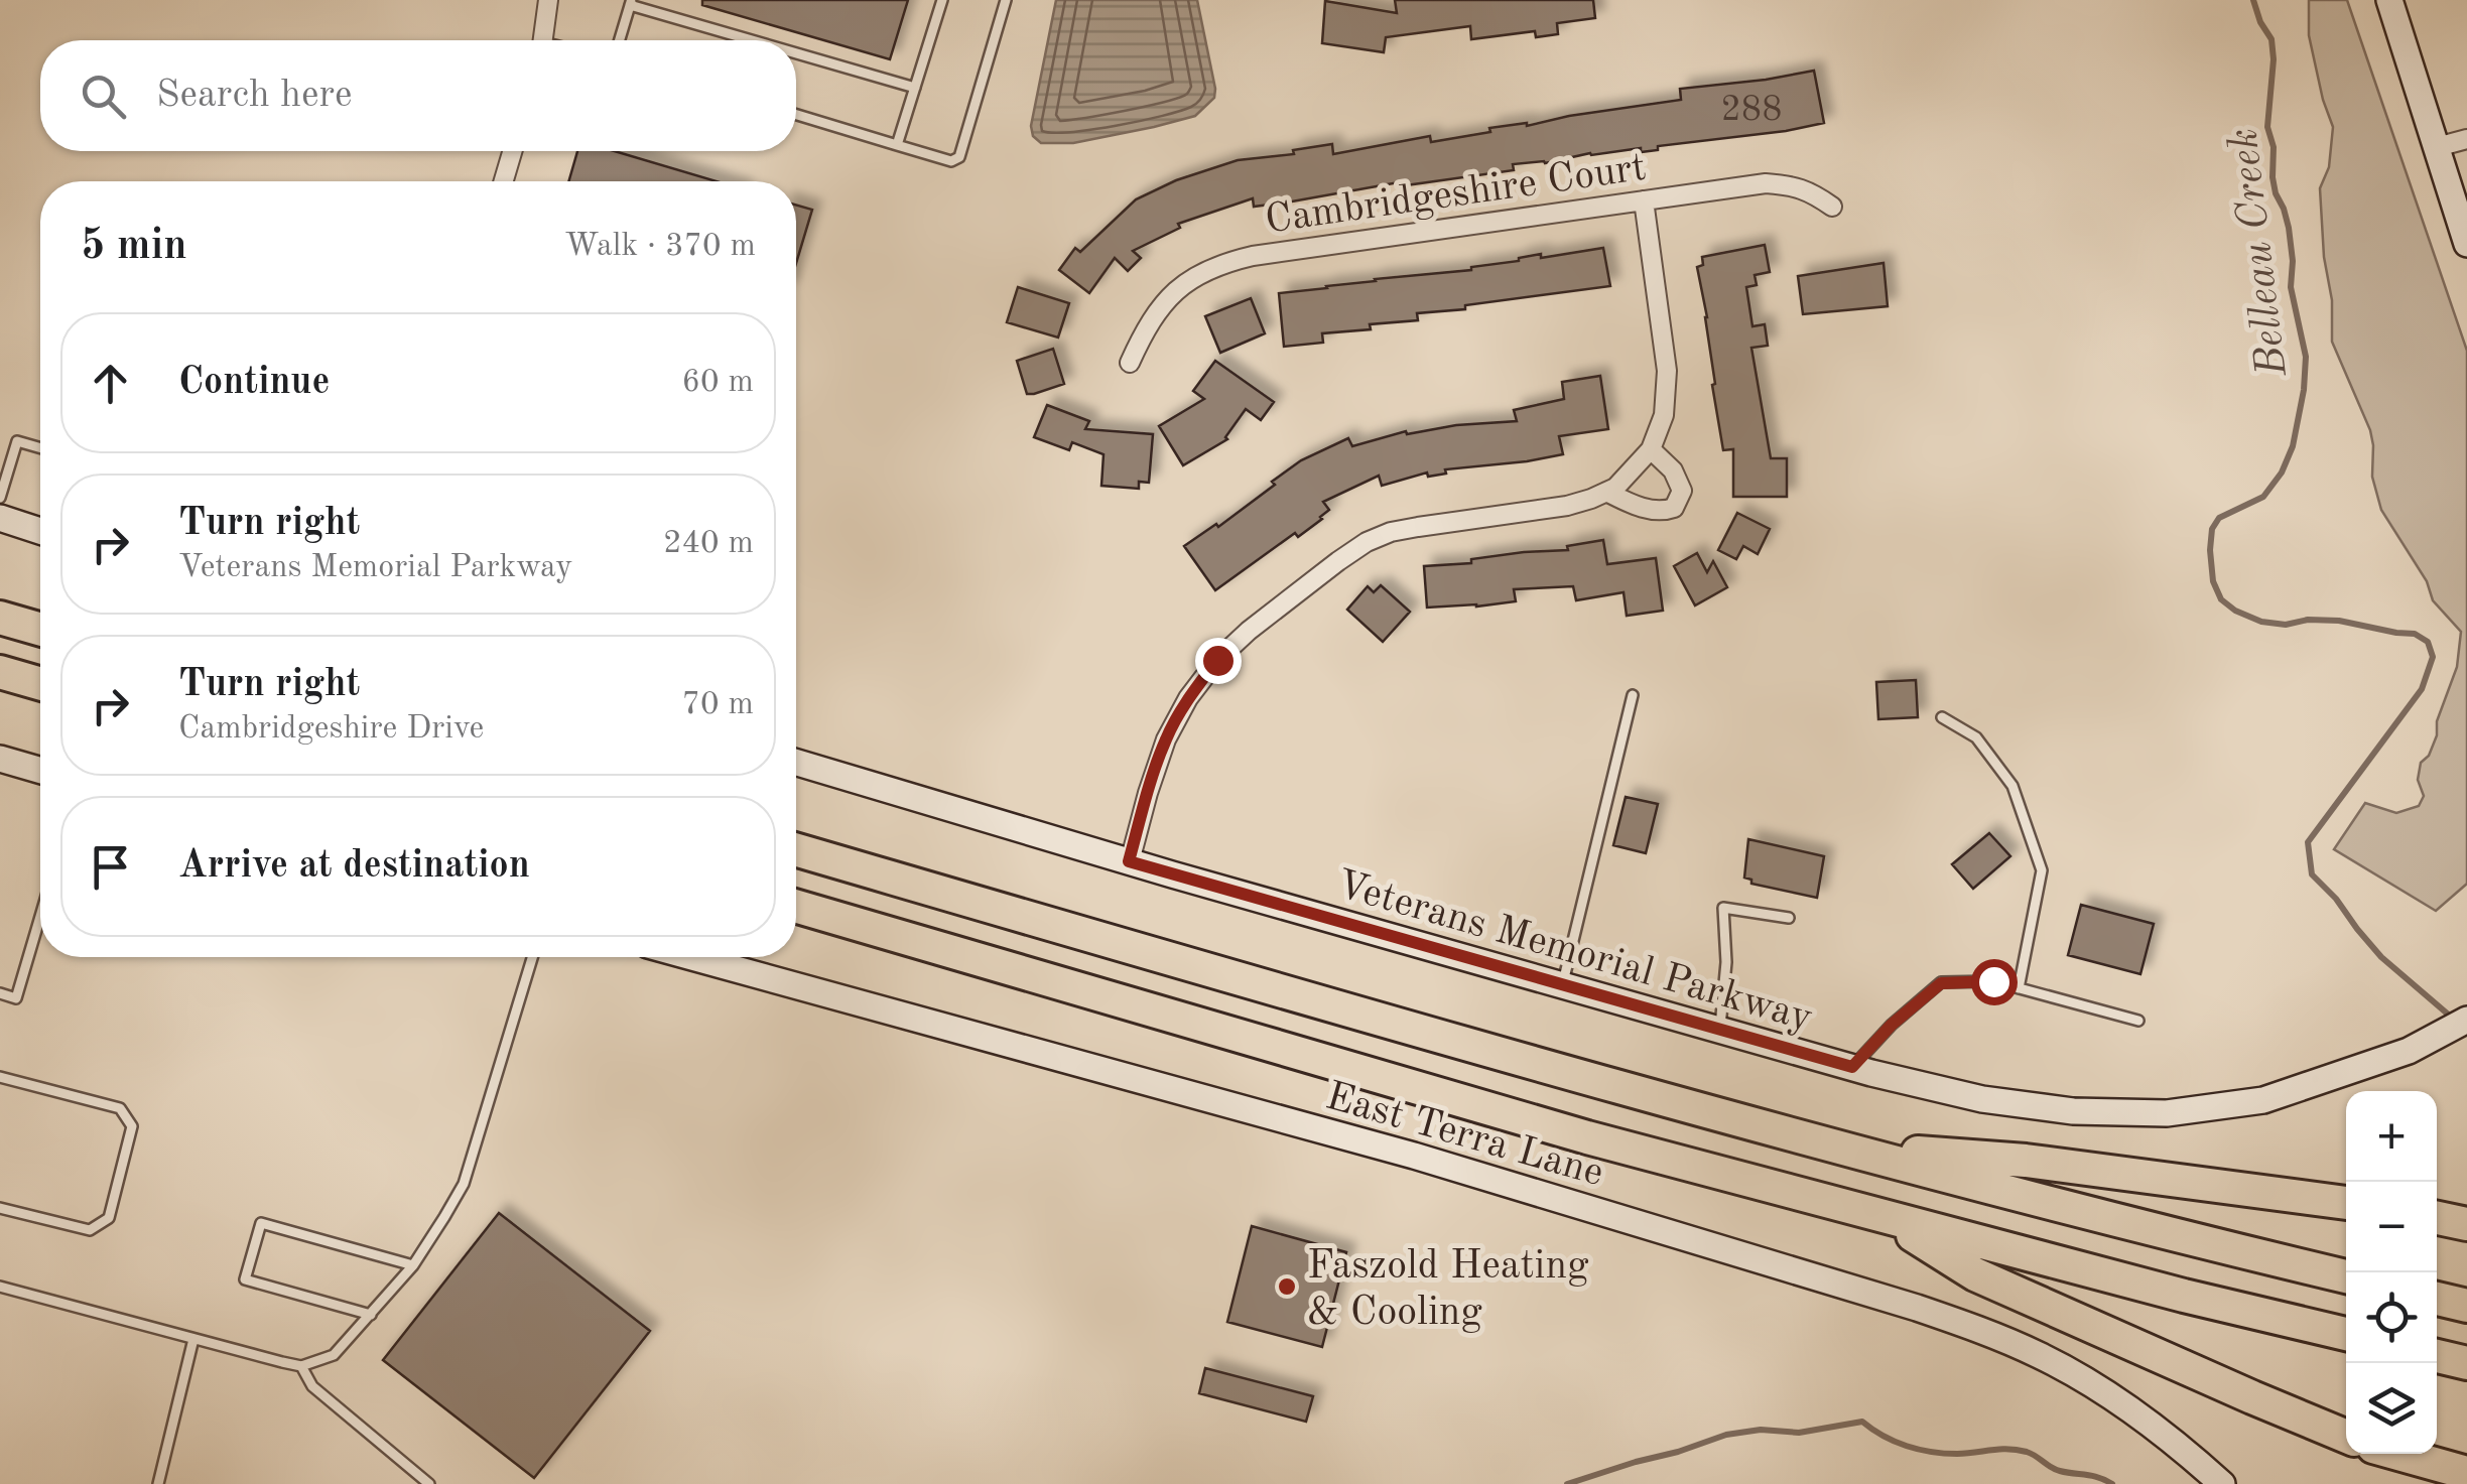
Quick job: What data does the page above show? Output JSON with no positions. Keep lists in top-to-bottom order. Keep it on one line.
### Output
{"streets":{"street":["Cambridgeshire Court","Veterans Memorial Parkway","East Terra Lane"]},"water":["Belleau Creek"],"places":["Faszold Heating & Cooling"],"house_numbers":["288"],"page":{"search":"Search here","heading":["5 min","Walk · 370 m"],"list":[["Continue","60 m"],["Turn right","Veterans Memorial Parkway","240 m"],["Turn right","Cambridgeshire Drive","70 m"],"Arrive at destination"],"map_buttons":["+","−"]}}
